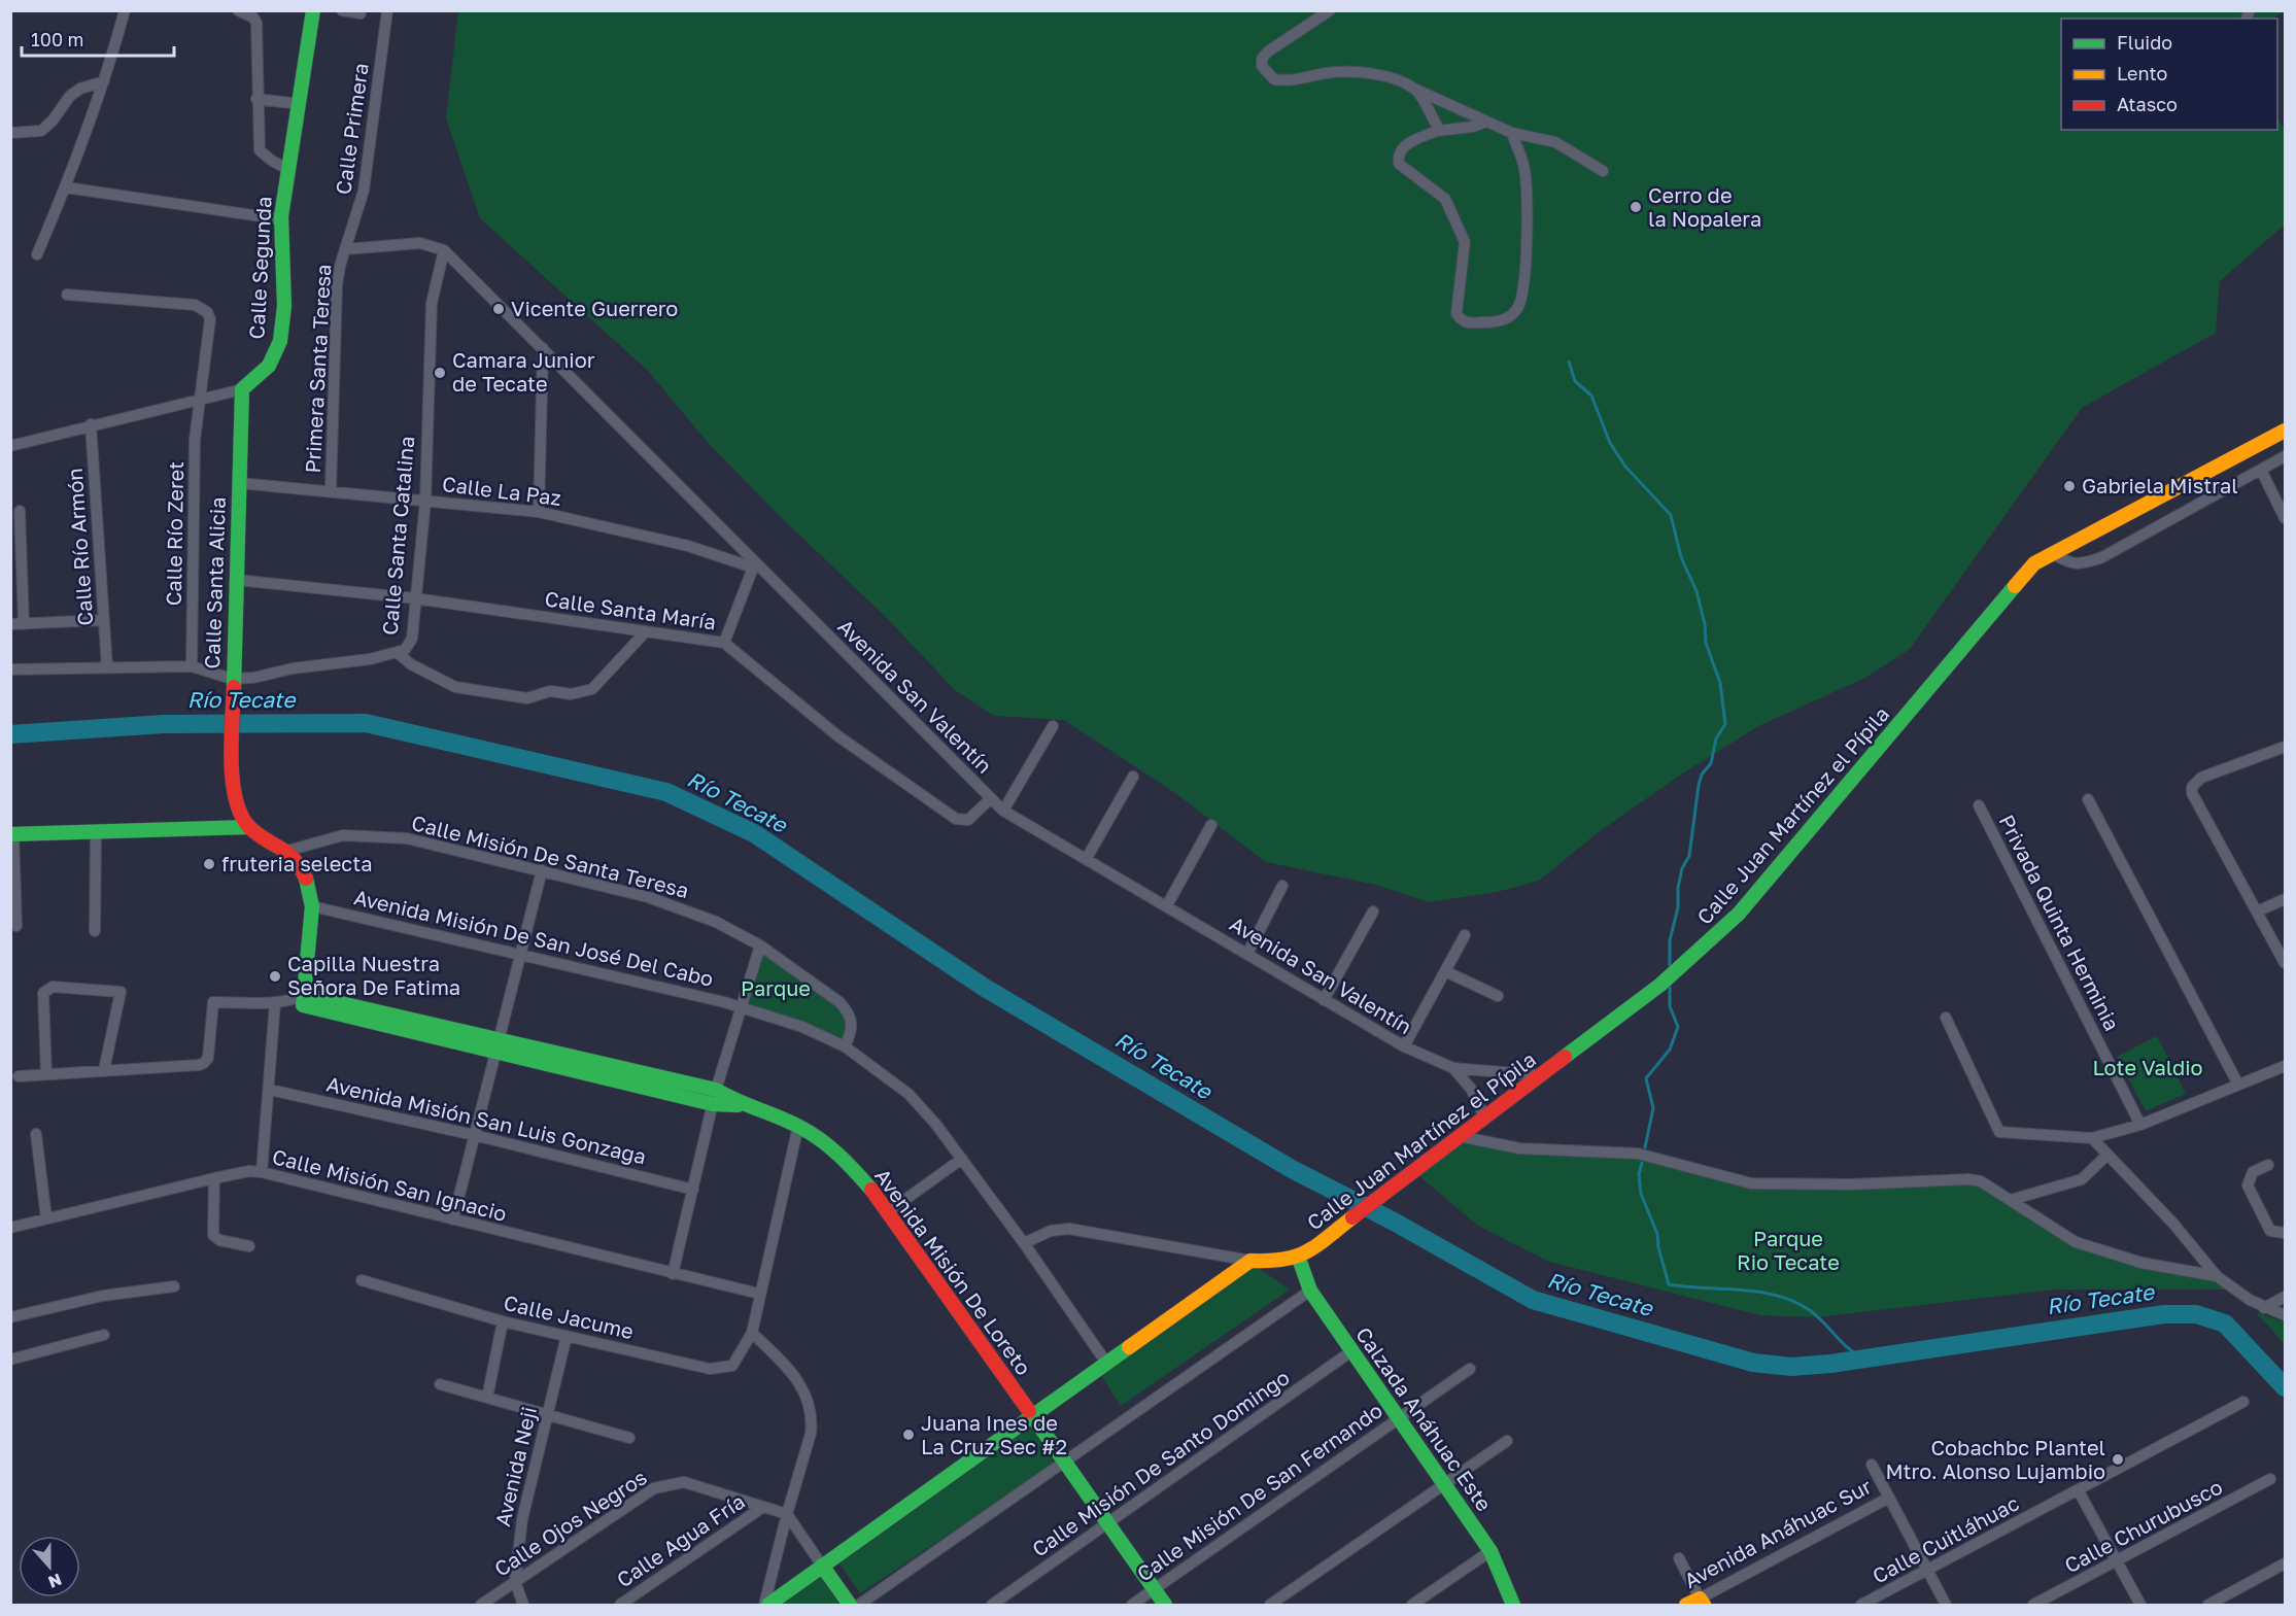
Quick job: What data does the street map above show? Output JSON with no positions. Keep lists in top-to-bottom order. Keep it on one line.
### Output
{"streets":{"main road":["Calle Segunda","Calle Santa Alicia","Calle Juan Martínez el Pípila","Avenida Misión De Loreto","Calzada Anáhuac Este"],"street":["Calle Primera","Primera Santa Teresa","Calle La Paz","Calle Río Zeret","Calle Santa Catalina","Calle Río Armón","Calle Santa María","Avenida San Valentín","Calle Misión De Santa Teresa","Privada Quinta Herminia","Avenida Misión De San José Del Cabo","Avenida Misión San Luis Gonzaga","Calle Misión San Ignacio","Calle Jacume","Calle Misión De Santo Domingo","Avenida Neji","Calle Misión De San Fernando","Calle Ojos Negros","Calle Churubusco","Avenida Anáhuac Sur","Calle Cuitláhuac","Calle Agua Fría"]},"crossings":[["Calle Primera","Primera Santa Teresa"],["Calle Segunda","Calle Río Zeret"],["Calle Segunda","Calle Río Armón"],["Calle Segunda","Calle Santa Alicia"],["Primera Santa Teresa","Calle La Paz"],["Calle La Paz","Calle Santa Catalina"],["Calle La Paz","Calle Santa Alicia"],["Calle La Paz","Avenida San Valentín"],["Calle Santa Catalina","Calle Santa Alicia"],["Calle Santa Catalina","Calle Santa María"],["Calle Santa Catalina","Avenida San Valentín"],["Calle Santa Alicia","Calle Santa María"],["Calle Santa María","Avenida San Valentín"],["Avenida San Valentín","Calle Juan Martínez el Pípila"],["Calle Juan Martínez el Pípila","Calzada Anáhuac Este"],["Calle Misión De Santa Teresa","Avenida Misión De San José Del Cabo"],["Avenida Misión De Loreto","Calle Misión De Santo Domingo"],["Avenida Misión De Loreto","Calle Misión De San Fernando"],["Calle Jacume","Avenida Neji"],["Calzada Anáhuac Este","Calle Misión De Santo Domingo"],["Calzada Anáhuac Este","Calle Misión De San Fernando"],["Avenida Neji","Calle Ojos Negros"],["Calle Ojos Negros","Calle Agua Fría"]],"water":["Río Tecate"],"parks":["Parque","Lote Valdio","Parque Rio Tecate"],"places":["Cerro de la Nopalera","Vicente Guerrero","Camara Junior de Tecate","Gabriela Mistral","fruteria selecta","Capilla Nuestra Señora De Fatima","Juana Ines de La Cruz Sec #2","Cobachbc Plantel Mtro. Alonso Lujambio"],"legend":["Fluido","Lento","Atasco"],"scale_bar":"100 m","north":"bottom"}
